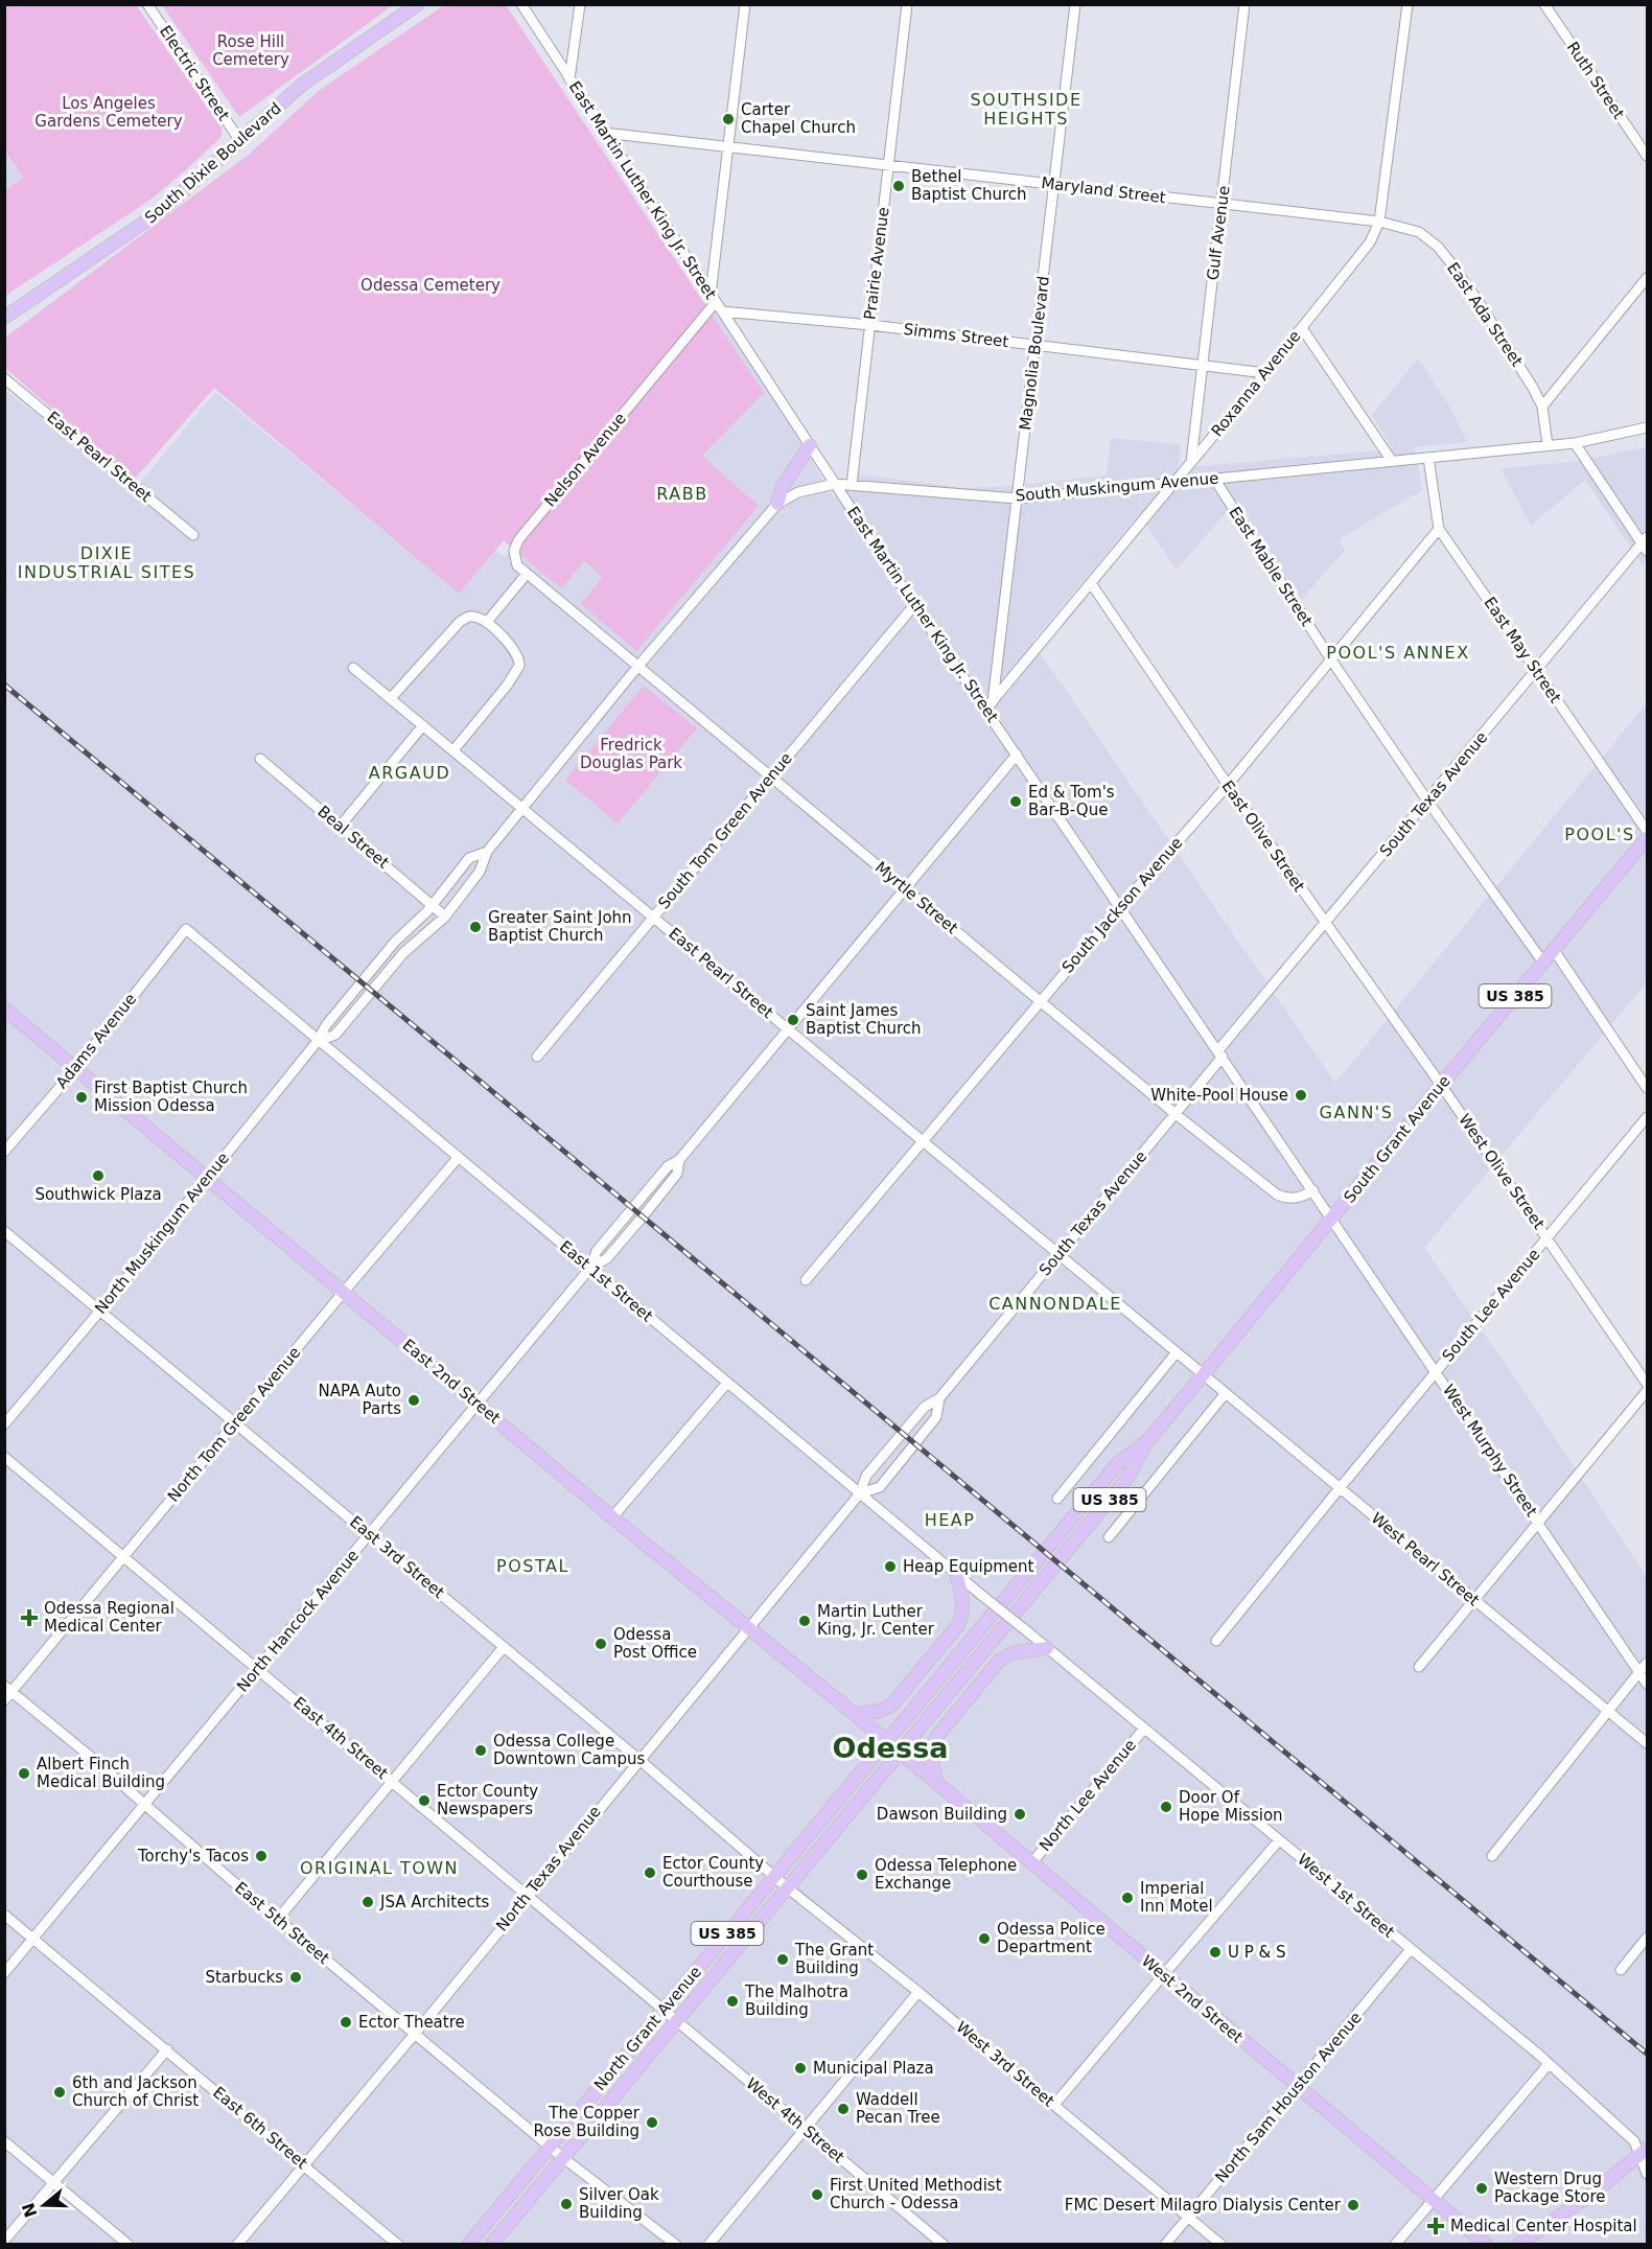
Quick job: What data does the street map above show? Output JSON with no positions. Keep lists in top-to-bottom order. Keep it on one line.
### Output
{"streets":{"main road":["South Dixie Boulevard","US 385","South Grant Avenue","East 2nd Street","West 2nd Street","North Grant Avenue"],"street":["Electric Street","Ruth Street","East Martin Luther King Jr. Street","Maryland Street","Gulf Avenue","Prairie Avenue","East Ada Street","Simms Street","Magnolia Boulevard","Roxanna Avenue","East Pearl Street","Nelson Avenue","South Muskingum Avenue","East Mable Street","East May Street","South Texas Avenue","South Tom Green Avenue","East Olive Street","Beal Street","Myrtle Street","South Jackson Avenue","Adams Avenue","West Olive Street","North Muskingum Avenue","East 1st Street","South Lee Avenue","North Tom Green Avenue","West Murphy Street","East 3rd Street","West Pearl Street","North Hancock Avenue","East 4th Street","North Lee Avenue","North Texas Avenue","West 1st Street","East 5th Street","West 3rd Street","North Sam Houston Avenue","West 4th Street","East 6th Street"]},"crossings":[["Electric Street","South Dixie Boulevard"],["East Martin Luther King Jr. Street","Maryland Street"],["East Martin Luther King Jr. Street","Simms Street"],["East Martin Luther King Jr. Street","Magnolia Boulevard"],["East Martin Luther King Jr. Street","Roxanna Avenue"],["East Martin Luther King Jr. Street","Nelson Avenue"],["East Martin Luther King Jr. Street","South Muskingum Avenue"],["East Martin Luther King Jr. Street","South Texas Avenue"],["East Martin Luther King Jr. Street","South Tom Green Avenue"],["East Martin Luther King Jr. Street","Myrtle Street"],["East Martin Luther King Jr. Street","South Jackson Avenue"],["East Martin Luther King Jr. Street","South Grant Avenue"],["East Martin Luther King Jr. Street","West Murphy Street"],["East Martin Luther King Jr. Street","North Hancock Avenue"],["Maryland Street","Gulf Avenue"],["Maryland Street","Prairie Avenue"],["Maryland Street","East Ada Street"],["Maryland Street","Magnolia Boulevard"],["Maryland Street","Roxanna Avenue"],["Gulf Avenue","Simms Street"],["Gulf Avenue","Roxanna Avenue"],["Prairie Avenue","Simms Street"],["Prairie Avenue","South Muskingum Avenue"],["East Ada Street","Roxanna Avenue"],["East Ada Street","South Muskingum Avenue"],["Simms Street","Magnolia Boulevard"],["Simms Street","Roxanna Avenue"],["Simms Street","Nelson Avenue"],["Magnolia Boulevard","Roxanna Avenue"],["Magnolia Boulevard","South Muskingum Avenue"],["Roxanna Avenue","South Muskingum Avenue"],["Roxanna Avenue","East Olive Street"],["East Pearl Street","South Muskingum Avenue"],["East Pearl Street","South Texas Avenue"],["East Pearl Street","South Tom Green Avenue"],["East Pearl Street","South Jackson Avenue"],["East Pearl Street","South Grant Avenue"],["East Pearl Street","West Pearl Street"],["East Pearl Street","North Hancock Avenue"],["Nelson Avenue","Myrtle Street"],["South Muskingum Avenue","East Mable Street"],["South Muskingum Avenue","East May Street"],["South Muskingum Avenue","Beal Street"],["South Muskingum Avenue","Myrtle Street"],["South Muskingum Avenue","North Muskingum Avenue"],["East Mable Street","South Texas Avenue"],["East Mable Street","South Jackson Avenue"],["East Mable Street","South Grant Avenue"],["East May Street","South Texas Avenue"],["East May Street","South Jackson Avenue"],["South Texas Avenue","East Olive Street"],["South Texas Avenue","Myrtle Street"],["South Texas Avenue","East 1st Street"],["South Texas Avenue","North Texas Avenue"],["South Tom Green Avenue","Myrtle Street"],["East Olive Street","South Jackson Avenue"],["East Olive Street","South Grant Avenue"],["East Olive Street","West Olive Street"],["Myrtle Street","South Jackson Avenue"],["Myrtle Street","North Hancock Avenue"],["Adams Avenue","East 1st Street"],["Adams Avenue","East 2nd Street"],["South Grant Avenue","West Olive Street"],["South Grant Avenue","West Murphy Street"],["South Grant Avenue","West Pearl Street"],["South Grant Avenue","North Grant Avenue"],["West Olive Street","South Lee Avenue"],["North Muskingum Avenue","East 1st Street"],["North Muskingum Avenue","East 2nd Street"],["North Muskingum Avenue","East 3rd Street"],["East 1st Street","North Tom Green Avenue"],["East 1st Street","North Hancock Avenue"],["East 1st Street","North Texas Avenue"],["East 1st Street","West 1st Street"],["South Lee Avenue","West Murphy Street"],["South Lee Avenue","West Pearl Street"],["East 2nd Street","North Tom Green Avenue"],["East 2nd Street","North Hancock Avenue"],["East 2nd Street","North Texas Avenue"],["East 2nd Street","West 2nd Street"],["East 2nd Street","North Grant Avenue"],["North Tom Green Avenue","East 3rd Street"],["North Tom Green Avenue","East 4th Street"],["North Tom Green Avenue","East 5th Street"],["East 3rd Street","North Hancock Avenue"],["East 3rd Street","North Texas Avenue"],["East 3rd Street","North Grant Avenue"],["East 3rd Street","West 3rd Street"],["North Hancock Avenue","East 4th Street"],["North Hancock Avenue","East 5th Street"],["North Hancock Avenue","East 6th Street"],["East 4th Street","North Texas Avenue"],["East 4th Street","North Grant Avenue"],["East 4th Street","West 4th Street"],["North Lee Avenue","West 1st Street"],["North Lee Avenue","West 2nd Street"],["North Texas Avenue","East 5th Street"],["North Texas Avenue","East 6th Street"],["West 1st Street","North Sam Houston Avenue"],["East 5th Street","North Grant Avenue"],["West 2nd Street","North Grant Avenue"],["West 2nd Street","North Sam Houston Avenue"],["North Grant Avenue","West 3rd Street"],["North Grant Avenue","West 4th Street"],["West 3rd Street","North Sam Houston Avenue"]],"districts":["SOUTHSIDE HEIGHTS","RABB","DIXIE INDUSTRIAL SITES","POOL'S ANNEX","ARGAUD","POOL'S","GANN'S","CANNONDALE","HEAP","POSTAL","Odessa","ORIGINAL TOWN"],"parks":["Rose Hill Cemetery","Los Angeles Gardens Cemetery","Odessa Cemetery","Fredrick Douglas Park"],"places":{"other":["Carter Chapel Church","Bethel Baptist Church","Ed & Tom's Bar-B-Que","Greater Saint John Baptist Church","Saint James Baptist Church","White-Pool House","First Baptist Church Mission Odessa","Southwick Plaza","NAPA Auto Parts","Heap Equipment","Martin Luther King, Jr. Center","Odessa Post Office","Odessa College Downtown Campus","Albert Finch Medical Building","Ector County Newspapers","Door Of Hope Mission","Dawson Building","Torchy's Tacos","Ector County Courthouse","Odessa Telephone Exchange","Imperial Inn Motel","JSA Architects","Odessa Police Department","U P & S","The Grant Building","Starbucks","The Malhotra Building","Ector Theatre","Municipal Plaza","6th and Jackson Church of Christ","Waddell Pecan Tree","The Copper Rose Building","Western Drug Package Store","First United Methodist Church - Odessa","Silver Oak Building","FMC Desert Milagro Dialysis Center"],"health":["Odessa Regional Medical Center","Medical Center Hospital"]},"north":"left"}
